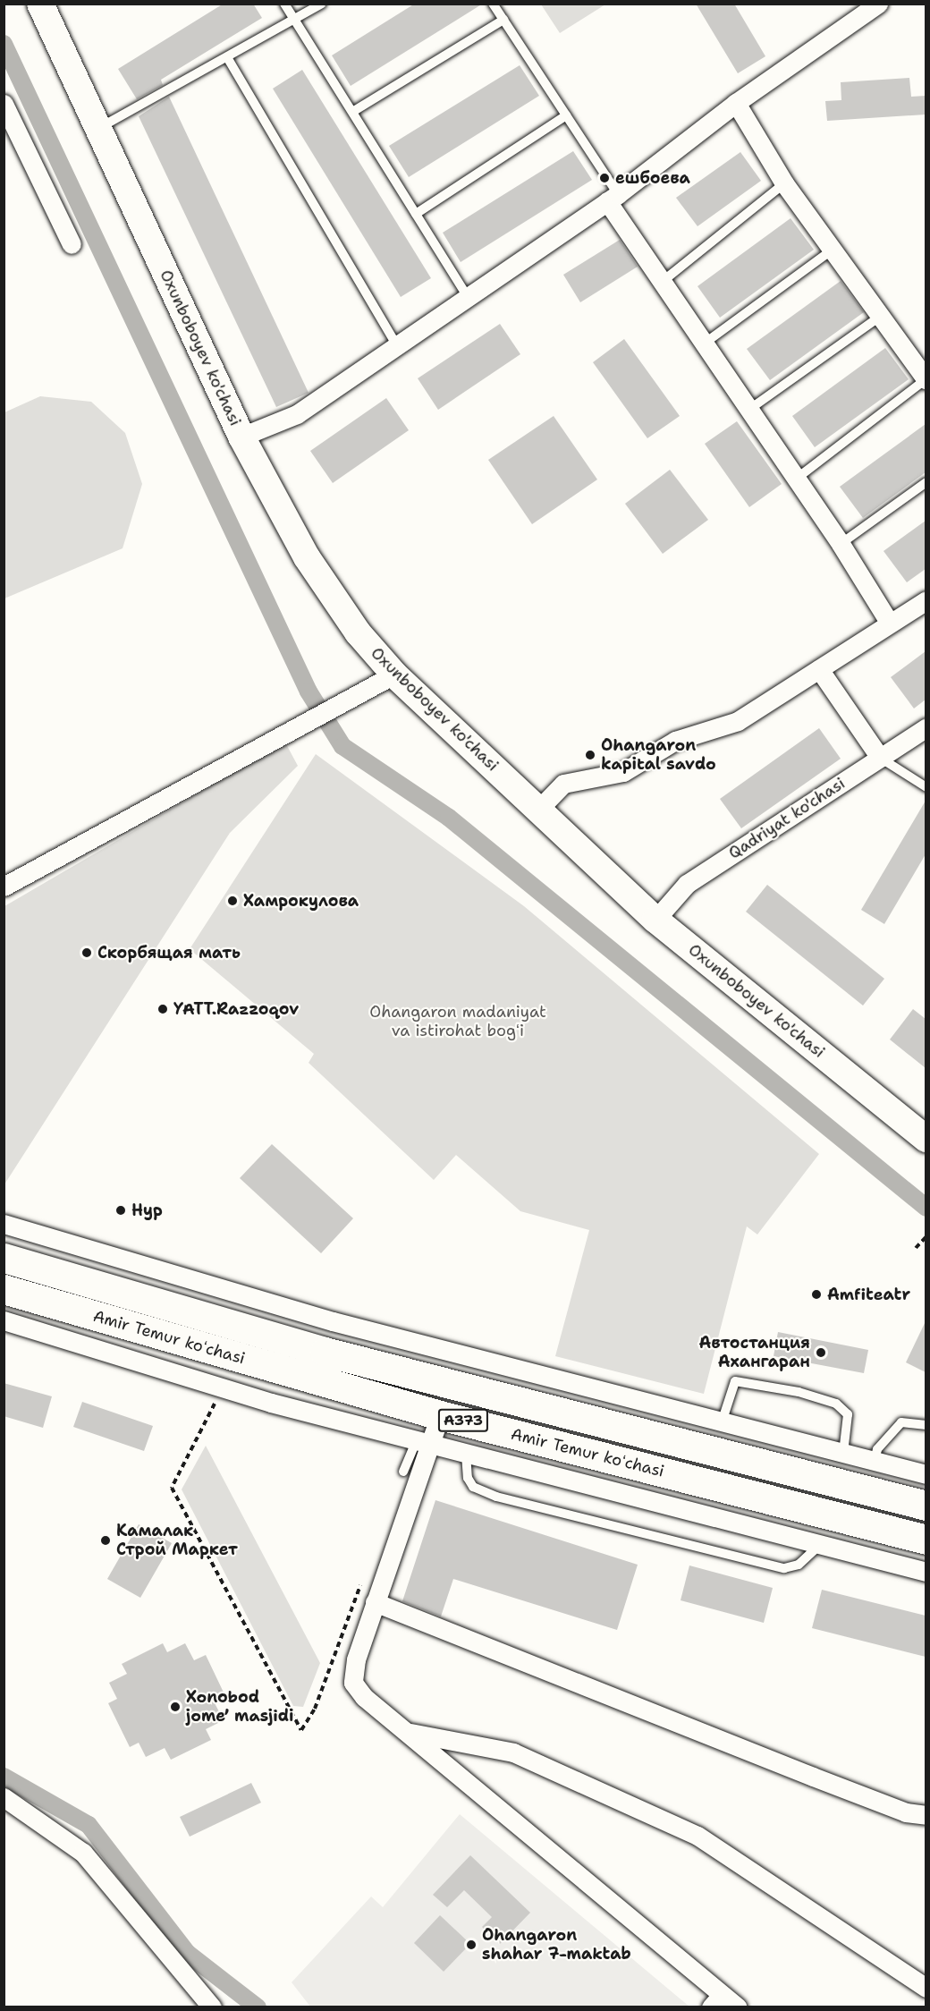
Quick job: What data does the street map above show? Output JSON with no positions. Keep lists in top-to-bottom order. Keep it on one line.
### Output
{"streets":{"highway":["Amir Temur koʻchasi","A373"],"main road":["Oxunboboyev ko'chasi"],"street":["Qadriyat ko'chasi"]},"crossings":[["Oxunboboyev ko'chasi","Qadriyat ko'chasi"]],"parks":["Ohangaron madaniyat va istirohat bogʻi"],"places":["ешбоева","Ohangaron kapital savdo","Хамрокулова","Скорбящая мать","YATT.Razzoqov","Нур","Amfiteatr","Автостанция Ахангаран","Камалак Строй Маркет","Xonobod jome’ masjidi","Ohangaron shahar 7-maktab"]}
